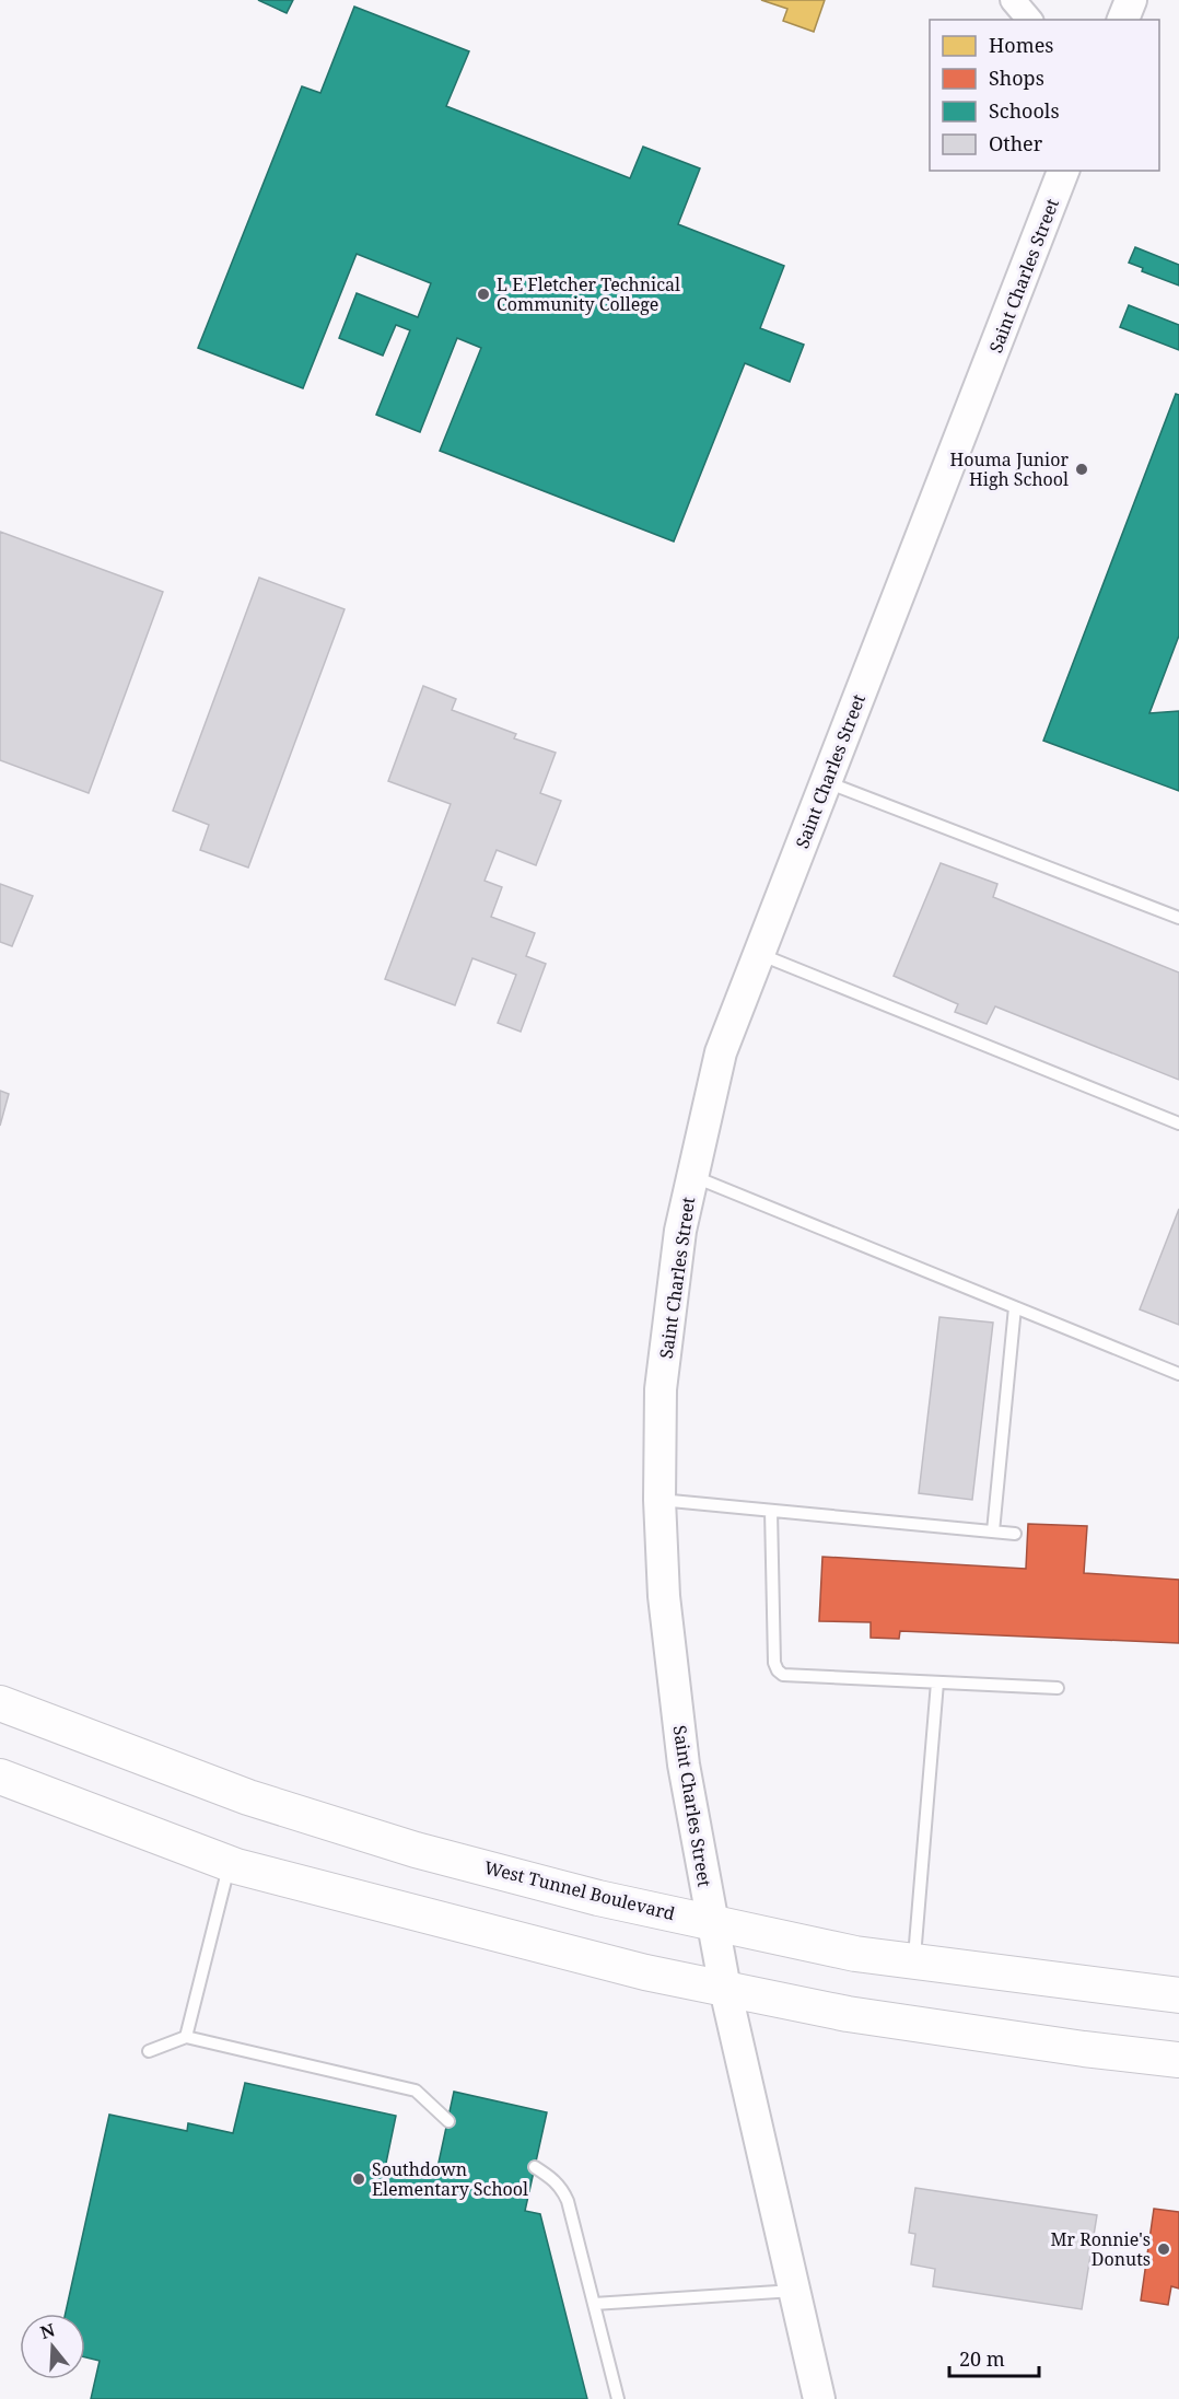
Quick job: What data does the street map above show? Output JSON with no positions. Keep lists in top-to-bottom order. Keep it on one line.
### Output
{"streets":{"main road":["West Tunnel Boulevard"],"street":["Saint Charles Street"]},"crossings":[["Saint Charles Street","West Tunnel Boulevard"]],"places":["L E Fletcher Technical Community College","Houma Junior High School","Southdown Elementary School","Mr Ronnie's Donuts"],"legend":["Homes","Shops","Schools","Other"],"scale_bar":"20 m","north":"top"}
